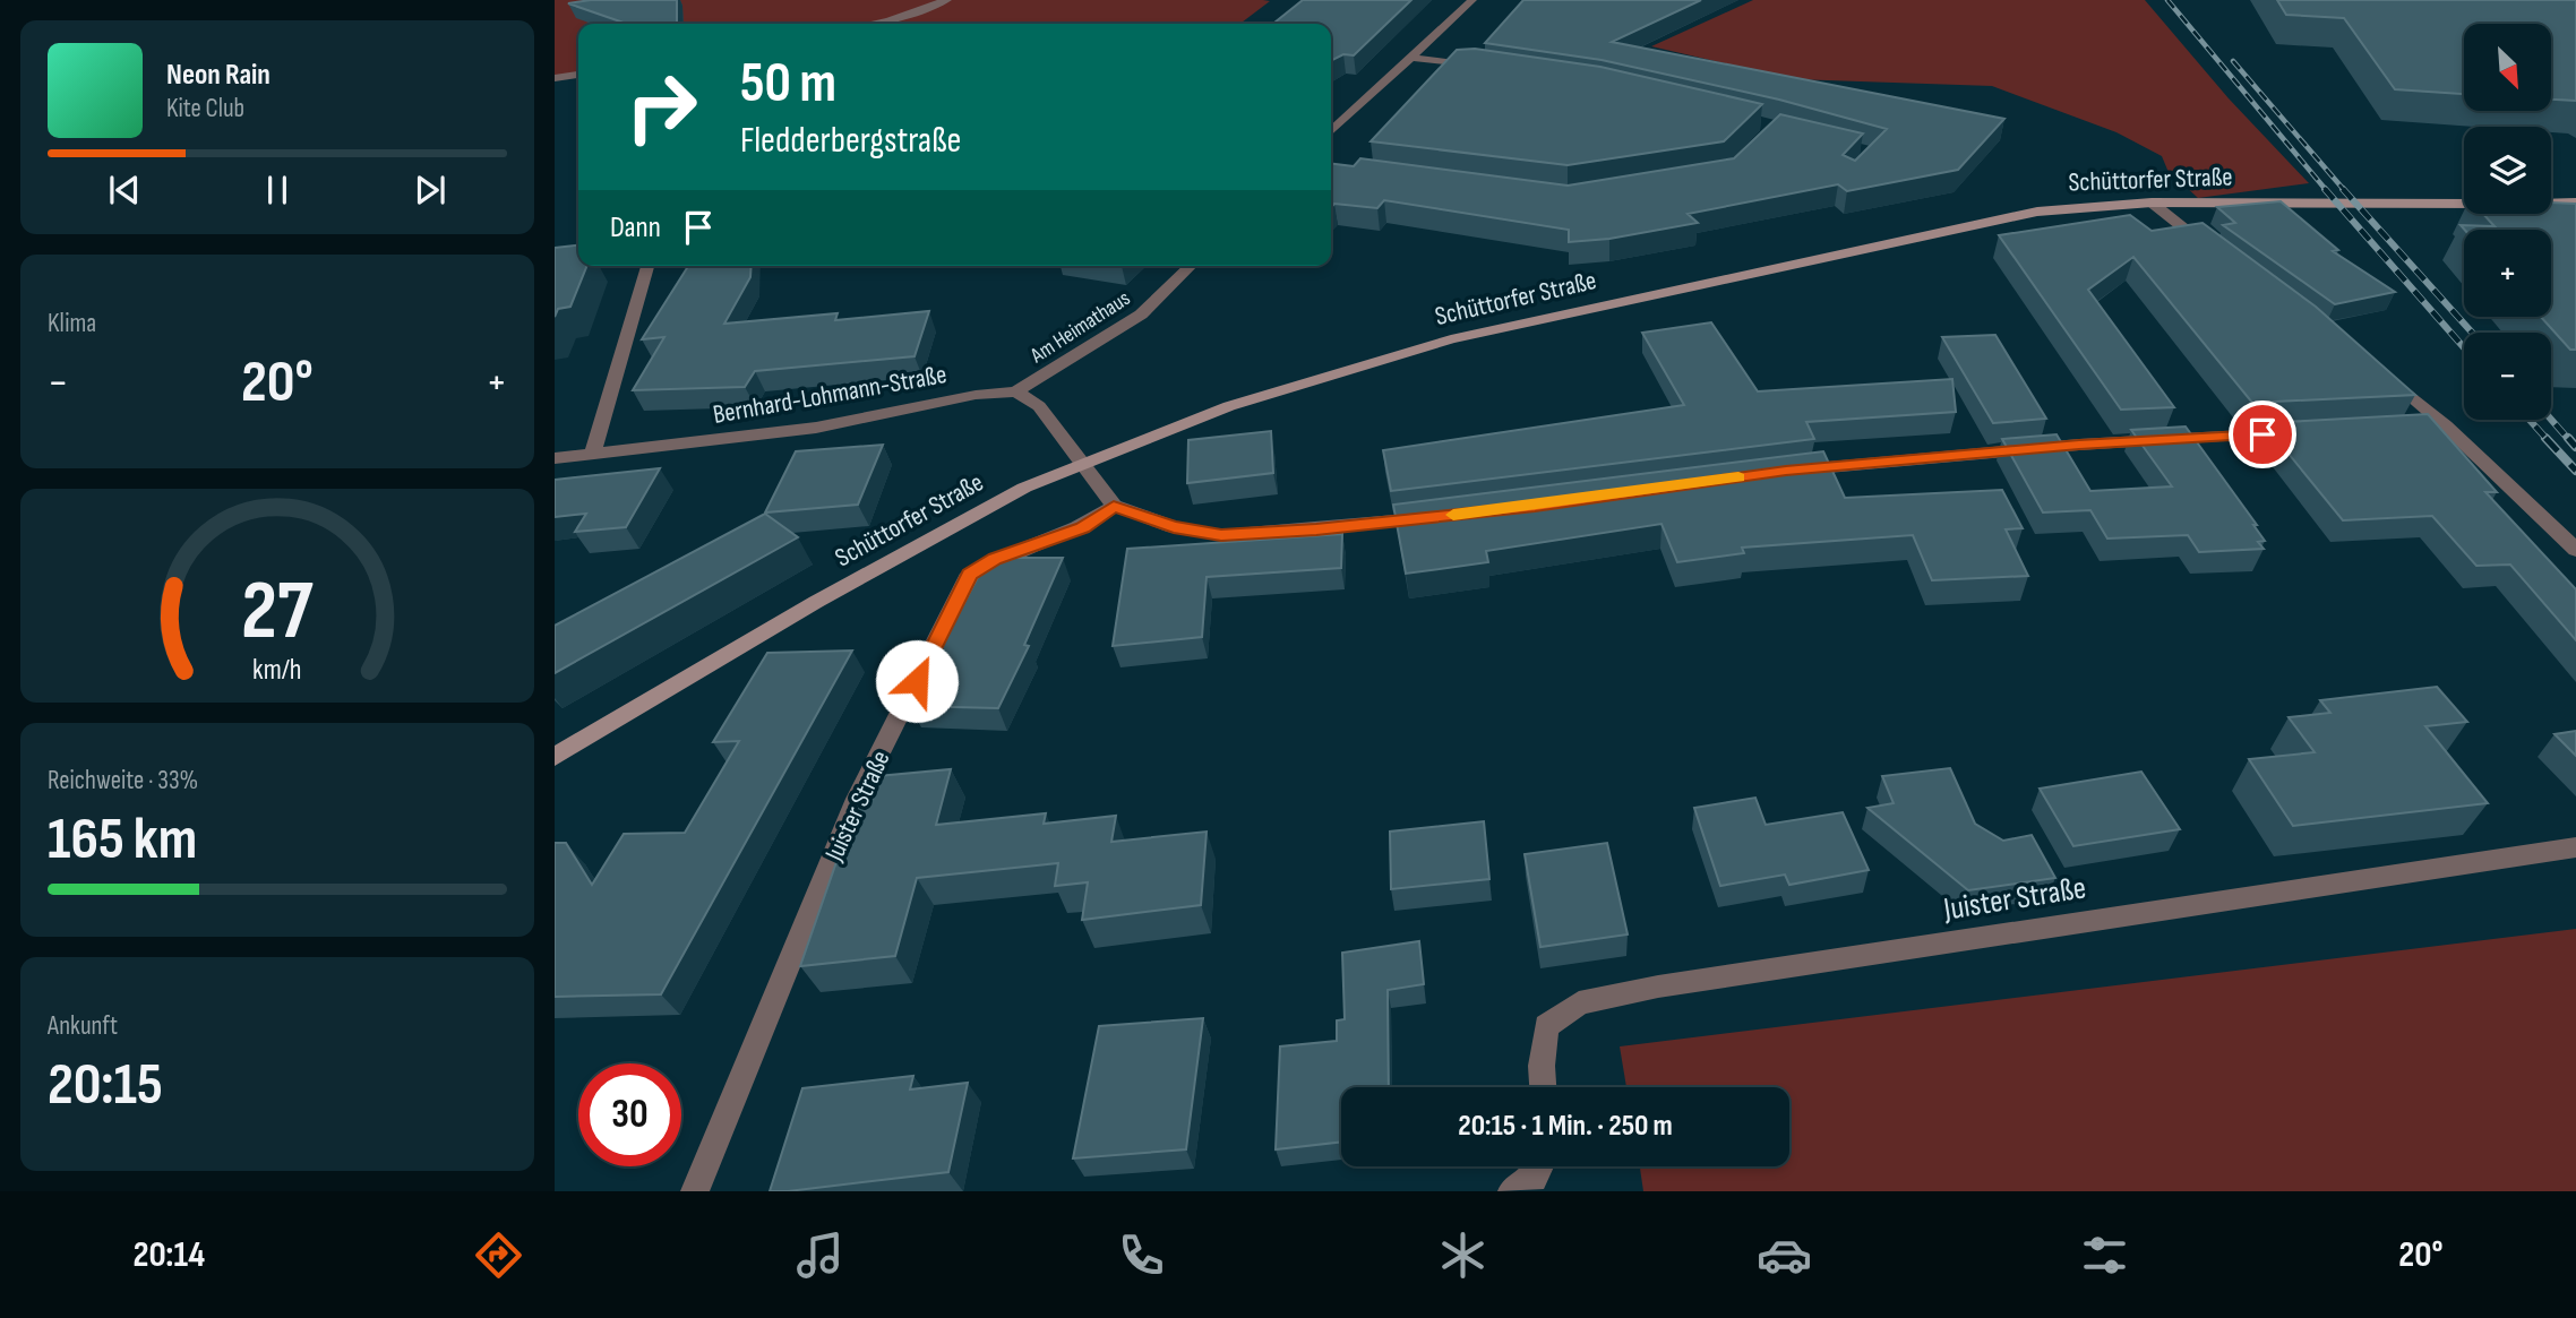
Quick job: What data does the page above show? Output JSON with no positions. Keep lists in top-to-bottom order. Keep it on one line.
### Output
{"streets":{"main road":["Schüttorfer Straße"],"street":["Am Heimathaus","Bernhard-Lohmann-Straße","Juister Straße"]},"crossings":[["Am Heimathaus","Bernhard-Lohmann-Straße"]],"north":"bottom right","page":{"map_buttons":["+","−"],"turn":["50 m","Fledderbergstraße"],"song":["Neon Rain","Kite Club"],"then":"Dann","tile":["Klima",["Reichweite · 33%","165 km"],["Ankunft","20:15"]],"heat":["−","20°","+"],"limit":"30","trip":"20:15 · 1 Min. · 250 m","tabs":["20:14","20°"],"gauge":["27","km/h"]}}
